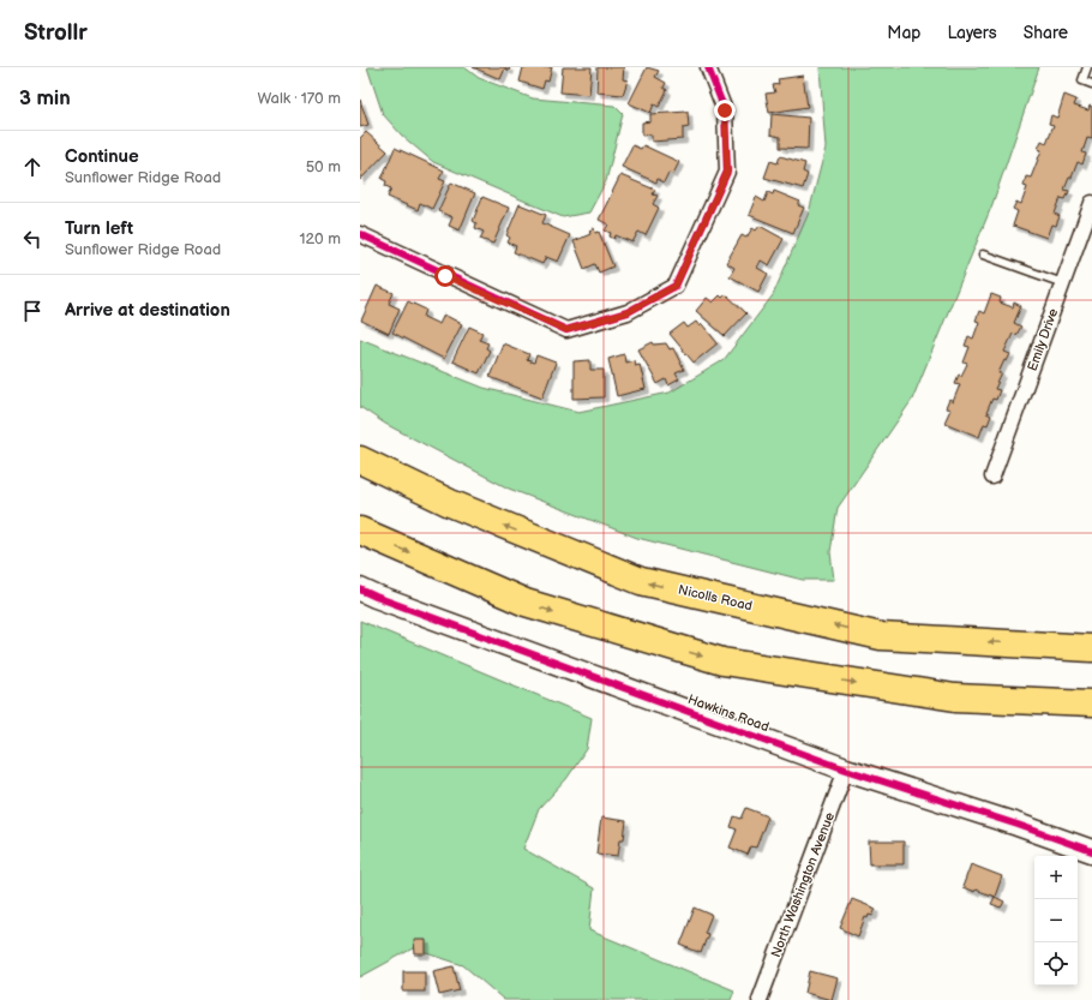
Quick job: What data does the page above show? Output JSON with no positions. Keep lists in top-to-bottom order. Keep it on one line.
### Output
{"streets":{"highway":["Nicolls Road"],"street":["Emily Drive","Hawkins Road","North Washington Avenue"]},"crossings":[["Hawkins Road","North Washington Avenue"]],"page":{"header":"Strollr","nav":["Map","Layers","Share"],"heading":["3 min","Walk · 170 m"],"list":[["Continue","Sunflower Ridge Road","50 m"],["Turn left","Sunflower Ridge Road","120 m"],"Arrive at destination"],"map_buttons":["+","−"]}}
